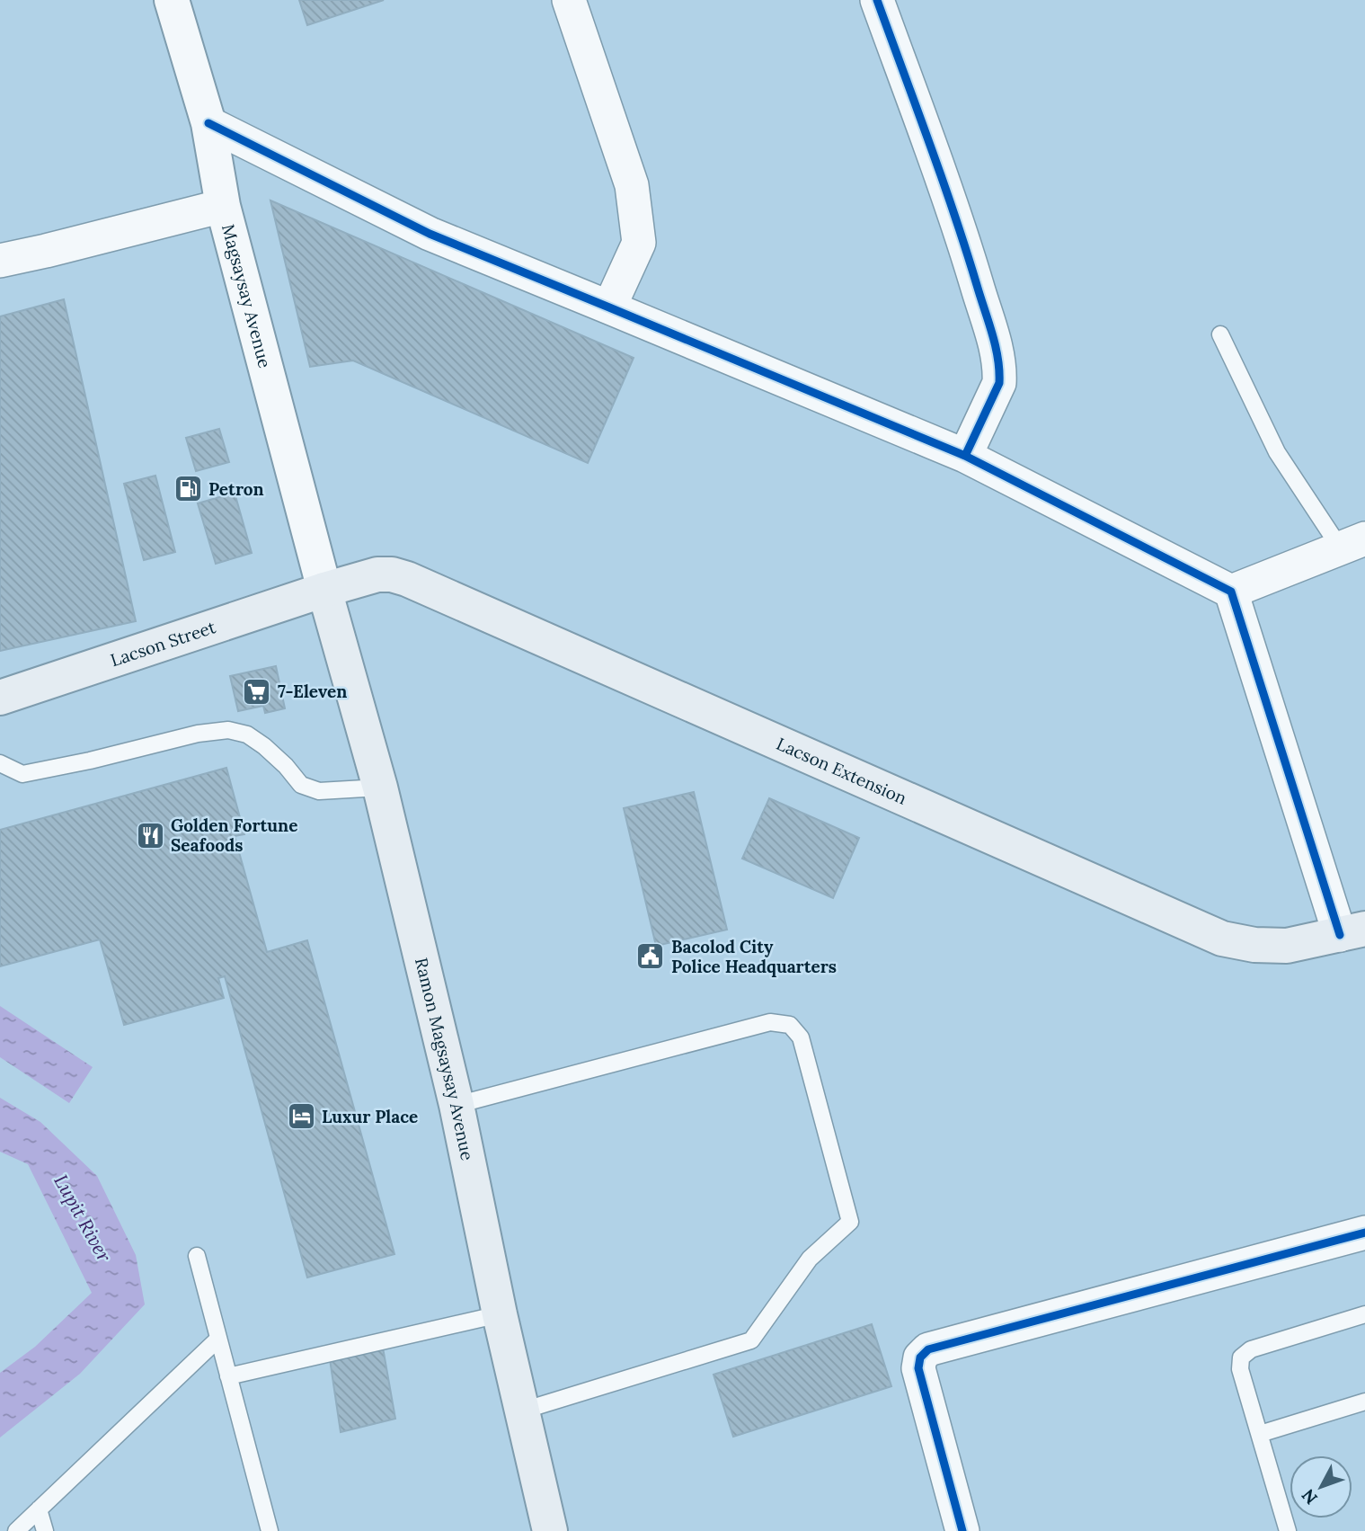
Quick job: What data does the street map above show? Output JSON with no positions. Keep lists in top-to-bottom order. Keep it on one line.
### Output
{"streets":{"main road":["Lacson Street","Lacson Extension","Ramon Magsaysay Avenue"],"street":["Magsaysay Avenue"]},"crossings":[["Magsaysay Avenue","Lacson Street"],["Magsaysay Avenue","Lacson Extension"],["Magsaysay Avenue","Ramon Magsaysay Avenue"],["Lacson Street","Lacson Extension"],["Lacson Street","Ramon Magsaysay Avenue"],["Lacson Extension","Ramon Magsaysay Avenue"]],"water":["Lupit River"],"places":{"fuel station":["Petron"],"supermarket":["7-Eleven"],"restaurant":["Golden Fortune Seafoods"],"public building":["Bacolod City Police Headquarters"],"hotel":["Luxur Place"]},"north":"bottom left"}
